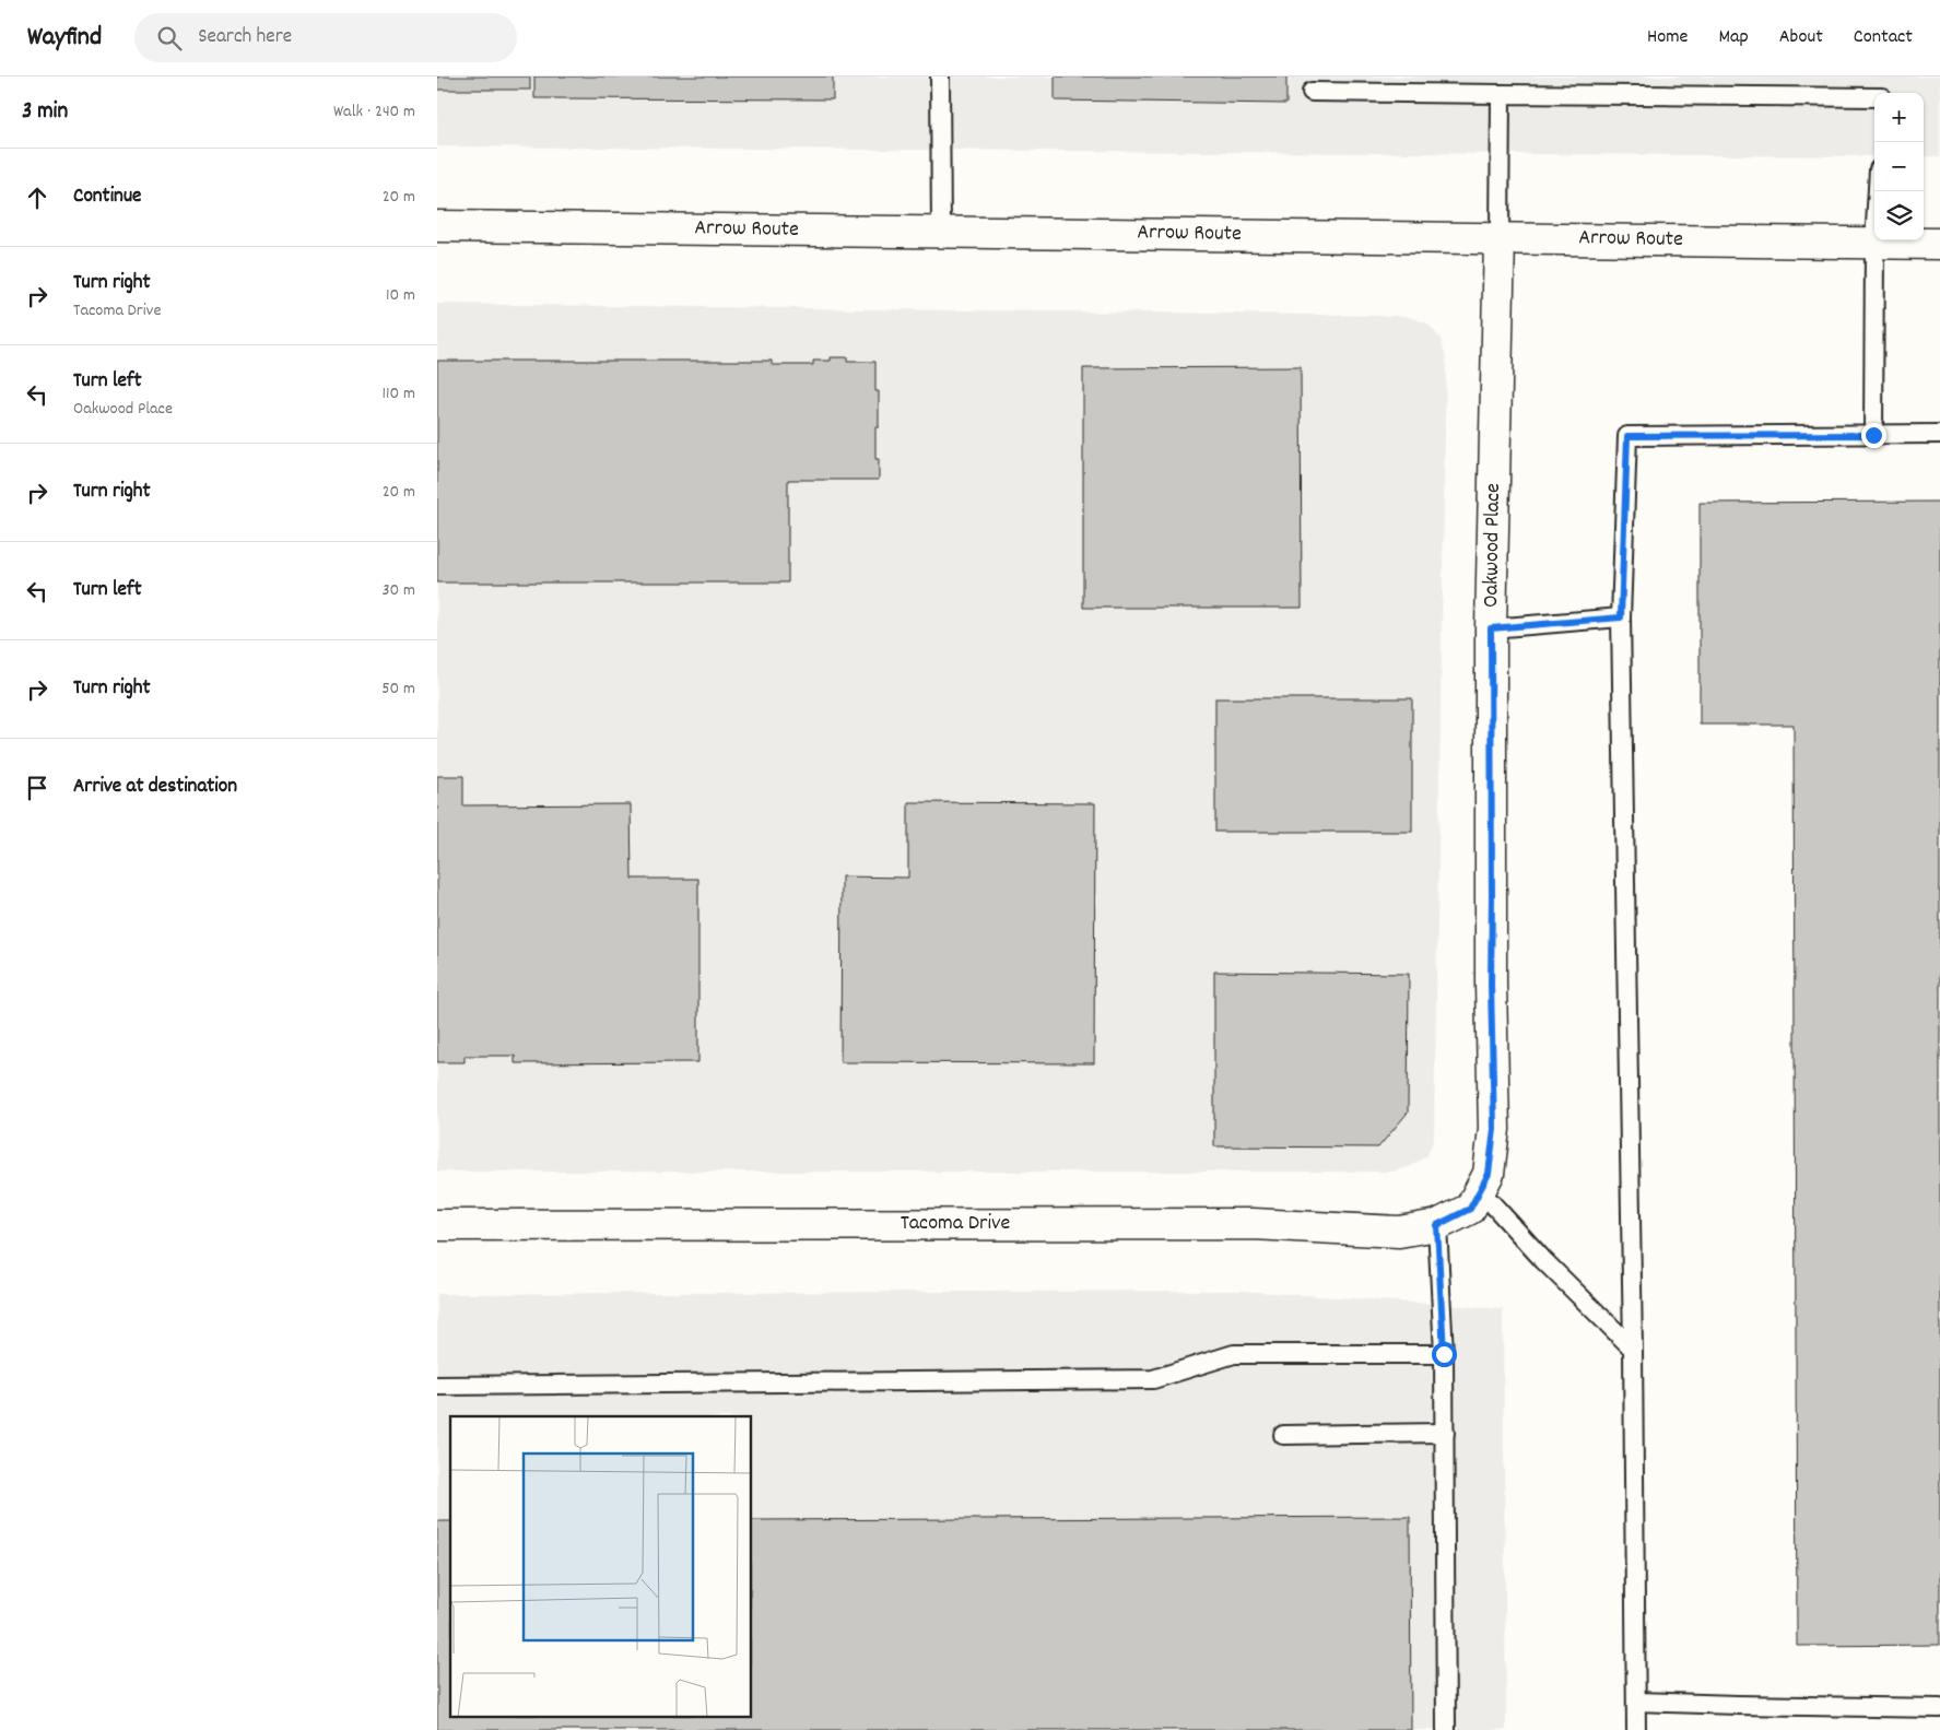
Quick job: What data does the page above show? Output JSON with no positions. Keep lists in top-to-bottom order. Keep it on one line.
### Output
{"streets":{"street":["Arrow Route","Oakwood Place","Tacoma Drive"]},"crossings":[["Arrow Route","Oakwood Place"],["Oakwood Place","Tacoma Drive"]],"page":{"header":"Wayfind","search":"Search here","nav":["Home","Map","About","Contact"],"heading":["3 min","Walk · 240 m"],"map_buttons":["+","−"],"list":[["Continue","20 m"],["Turn right","Tacoma Drive","10 m"],["Turn left","Oakwood Place","110 m"],["Turn right","20 m"],["Turn left","30 m"],["Turn right","50 m"],"Arrive at destination"]}}
